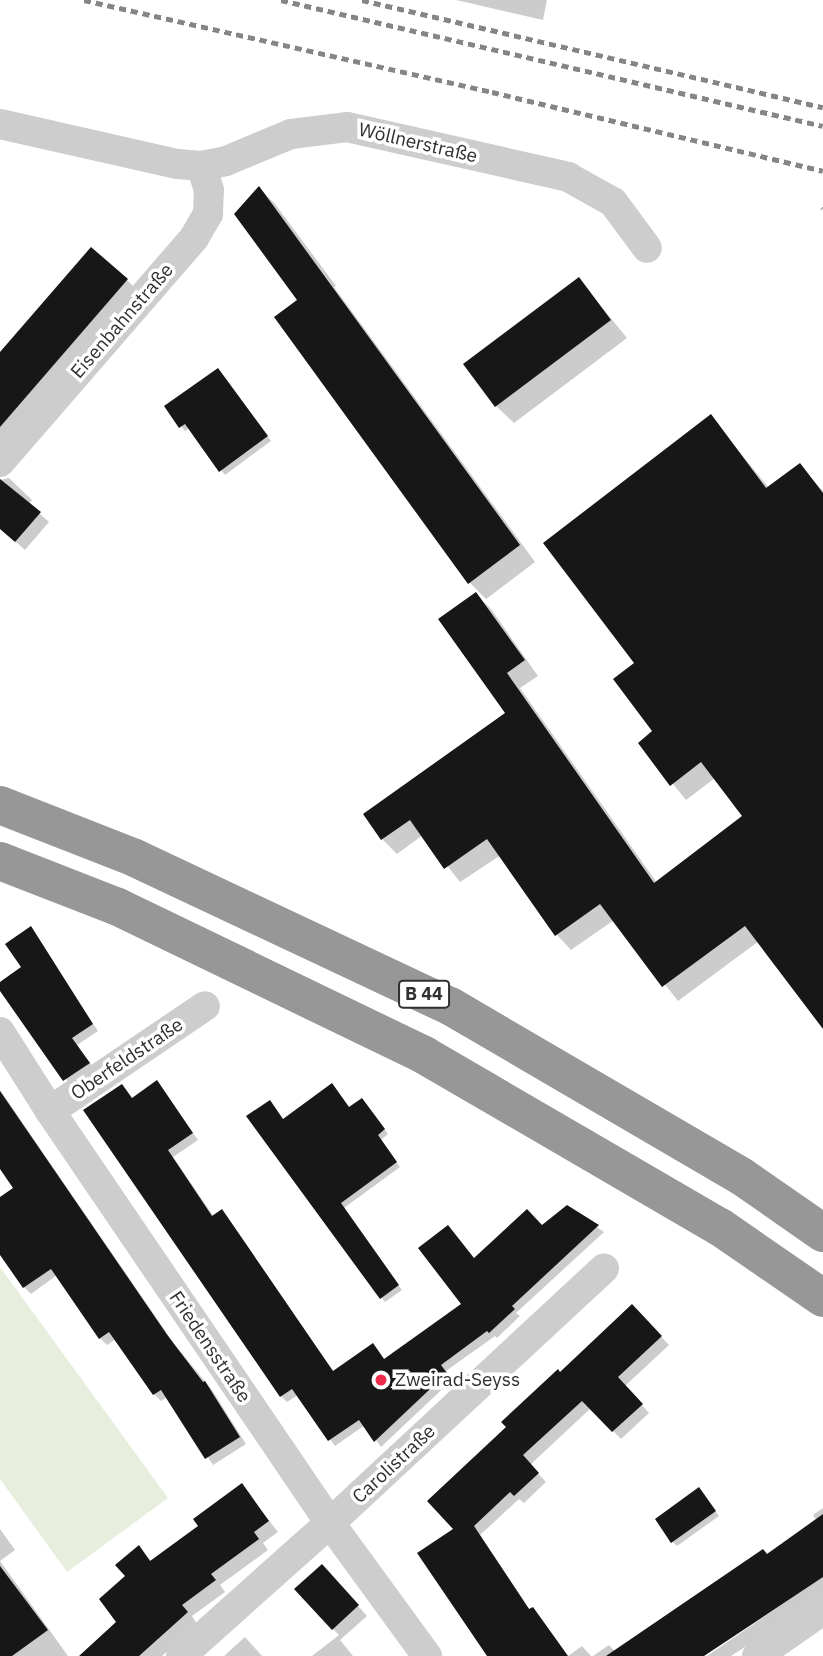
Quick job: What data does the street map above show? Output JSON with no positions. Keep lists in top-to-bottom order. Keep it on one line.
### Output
{"streets":{"highway":["B 44"],"street":["Wöllnerstraße","Eisenbahnstraße","Oberfeldstraße","Friedensstraße","Carolistraße"]},"crossings":[["Wöllnerstraße","Eisenbahnstraße"],["Oberfeldstraße","Friedensstraße"],["Friedensstraße","Carolistraße"]],"places":["Zweirad-Seyss"]}
